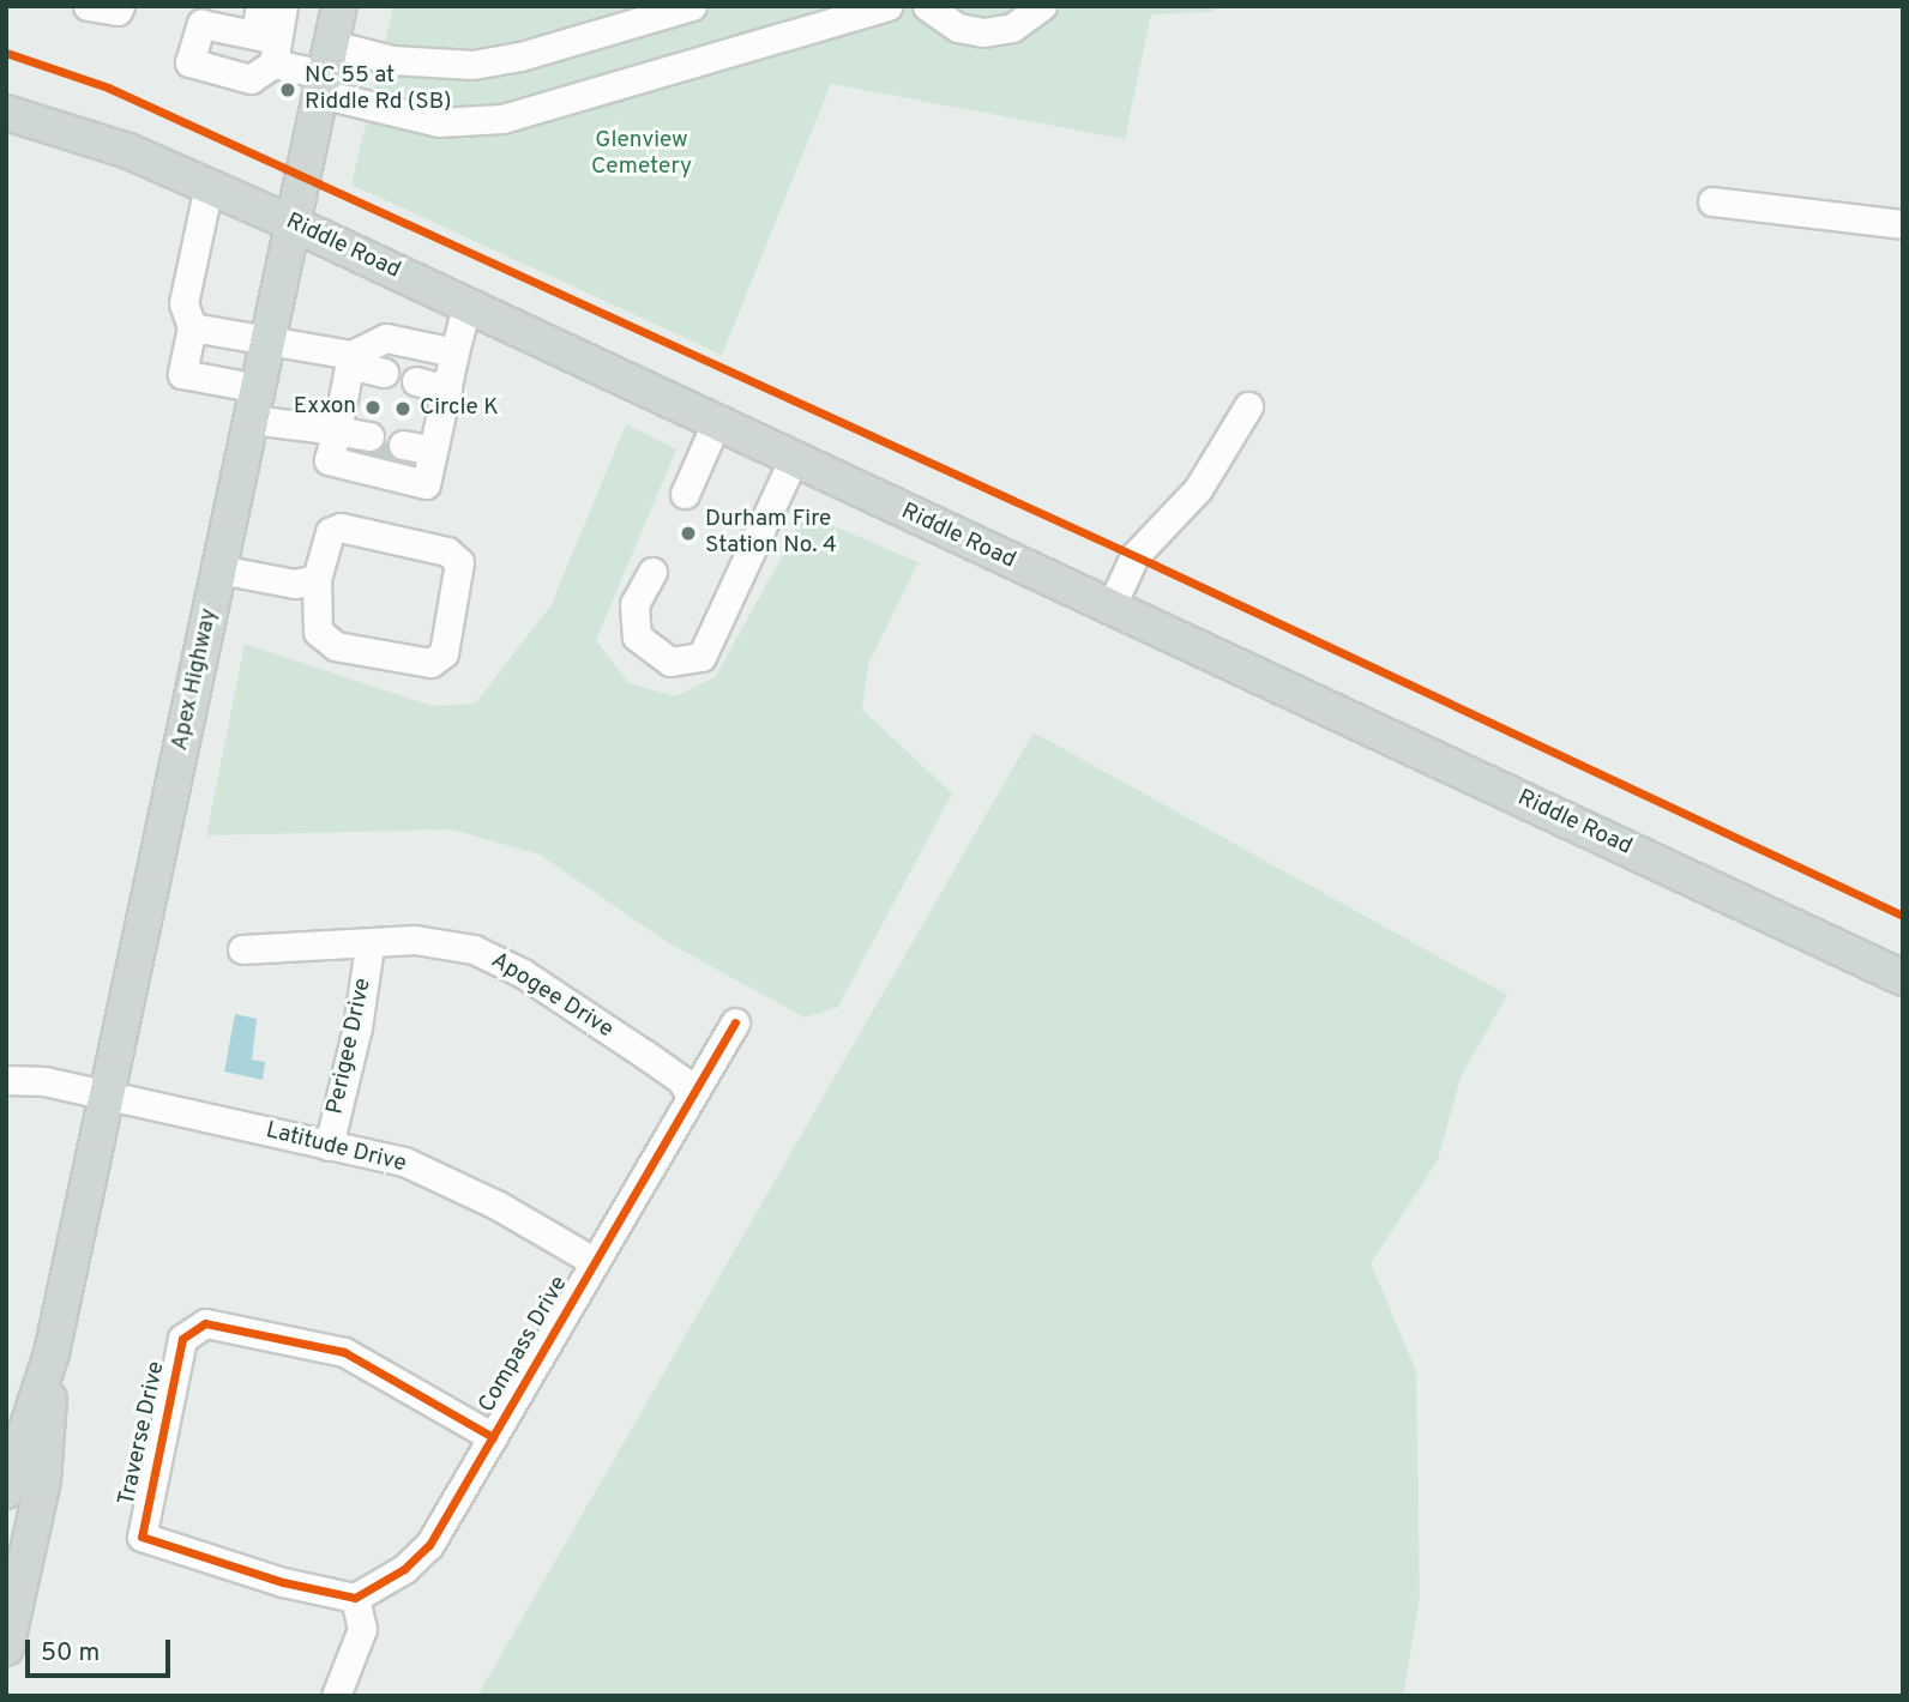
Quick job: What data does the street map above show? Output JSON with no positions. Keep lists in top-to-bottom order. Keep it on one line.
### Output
{"streets":{"main road":["Riddle Road","Apex Highway"],"street":["Apogee Drive","Perigee Drive","Latitude Drive","Compass Drive","Traverse Drive"]},"crossings":[["Riddle Road","Apex Highway"],["Apex Highway","Latitude Drive"],["Apogee Drive","Perigee Drive"],["Apogee Drive","Compass Drive"],["Perigee Drive","Latitude Drive"],["Latitude Drive","Compass Drive"],["Compass Drive","Traverse Drive"]],"parks":["Glenview Cemetery"],"places":["NC 55 at Riddle Rd (SB)","Exxon","Circle K","Durham Fire Station No. 4"],"scale_bar":"50 m"}
